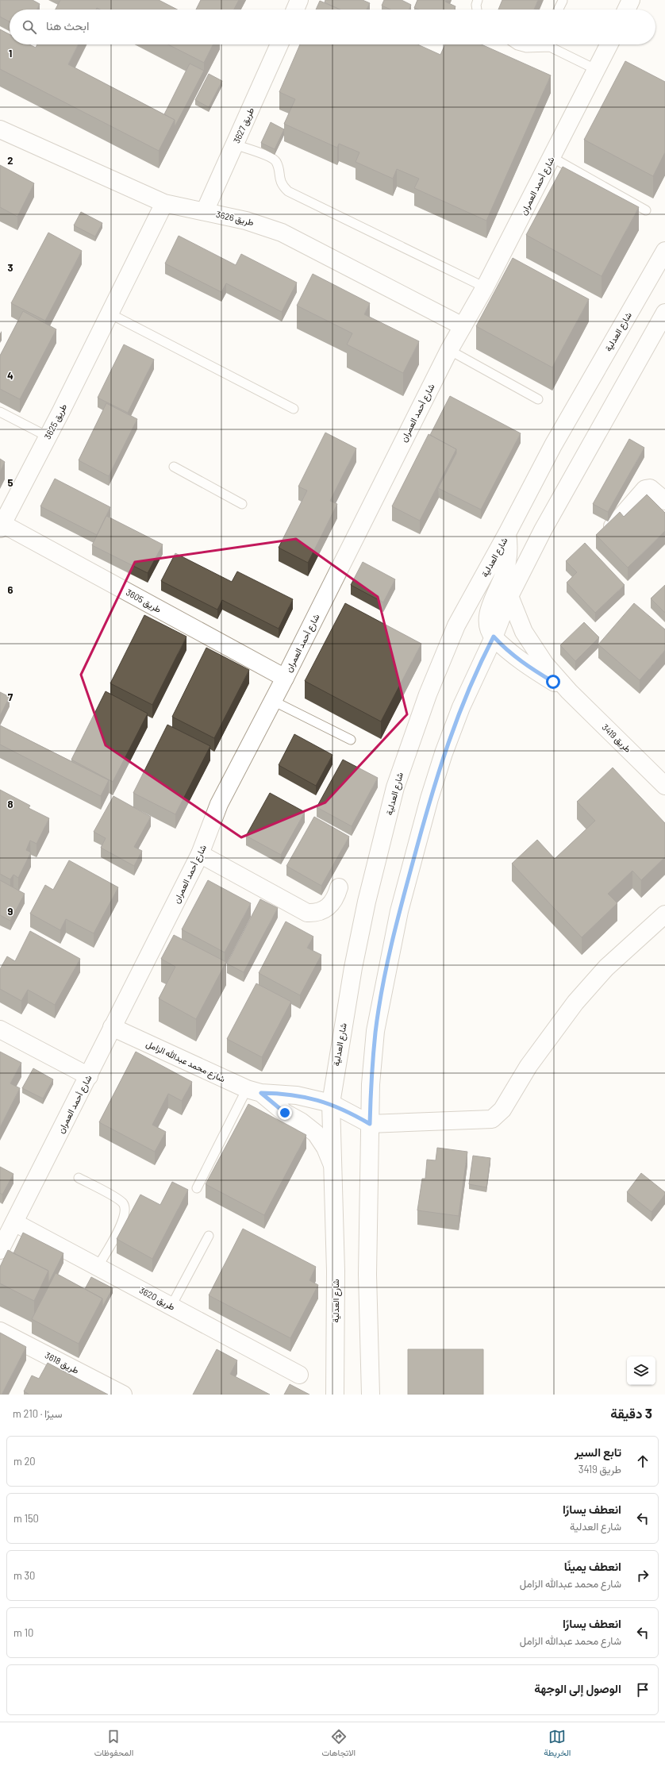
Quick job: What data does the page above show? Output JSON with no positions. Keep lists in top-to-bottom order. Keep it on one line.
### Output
{"streets":{"street":["طريق 3627","شارع أحمد العمران","طريق 3626","شارع العدلية","طريق 3625","طريق 3605","طريق 3419","شارع محمد عبدالله الزامل","طريق 3620","طريق 3618"]},"crossings":[["طريق 3627","طريق 3626"],["شارع أحمد العمران","طريق 3626"],["شارع أحمد العمران","طريق 3605"],["شارع أحمد العمران","شارع محمد عبدالله الزامل"],["شارع أحمد العمران","طريق 3620"],["طريق 3626","طريق 3625"],["شارع العدلية","طريق 3419"],["شارع العدلية","شارع محمد عبدالله الزامل"],["طريق 3625","طريق 3605"]],"page":{"search":"ابحث هنا","heading":["3 دقيقة","سيرًا · 210 m"],"list":[["تابع السير","طريق 3419","20 m"],["انعطف يسارًا","شارع العدلية","150 m"],["انعطف يمينًا","شارع محمد عبدالله الزامل","30 m"],["انعطف يسارًا","شارع محمد عبدالله الزامل","10 m"],"الوصول إلى الوجهة"],"nav":["الخريطة","الاتجاهات","المحفوظات"]},"grid":{"rows":["1","2","3","4","5","6","7","8","9"]}}
